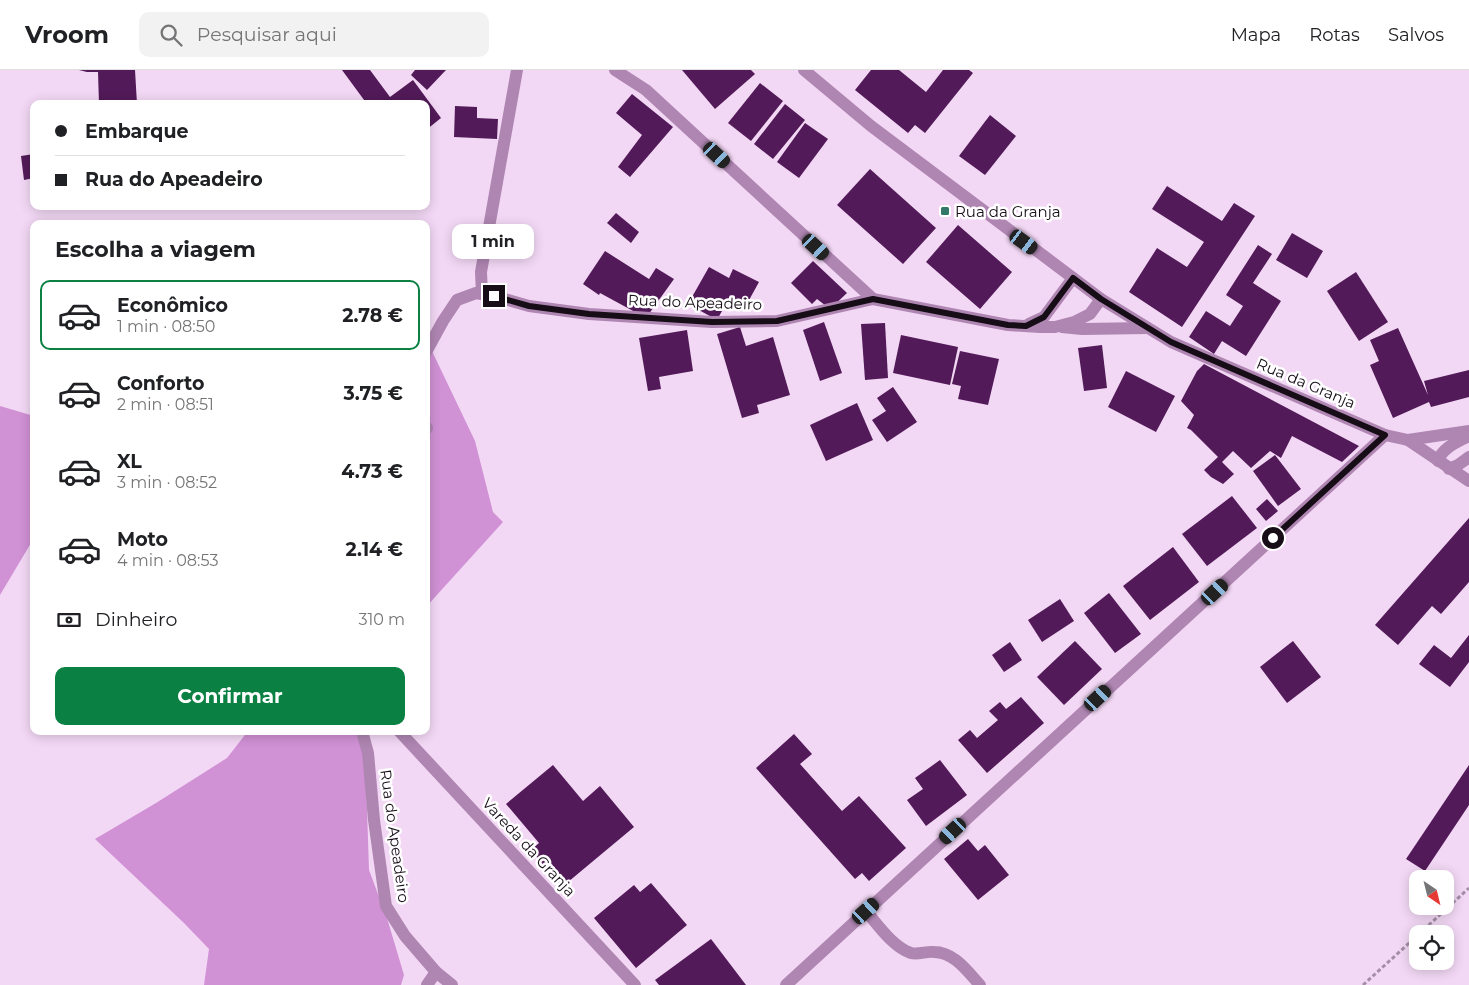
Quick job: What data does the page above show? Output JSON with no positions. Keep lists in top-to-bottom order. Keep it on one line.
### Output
{"streets":{"street":["Rua do Apeadeiro","Rua da Granja","Vareda da Granja"]},"crossings":[["Rua do Apeadeiro","Rua da Granja"]],"places":{"transit":["Rua da Granja"]},"north":"bottom right","page":{"header":"Vroom","search":"Pesquisar aqui","nav":["Mapa","Rotas","Salvos"],"banner":["Embarque","Rua do Apeadeiro"],"heading":"Escolha a viagem","bubble":"1 min","list":[{"name":"Econômico","note":"1 min · 08:50","value":"2.78 €"},{"name":"Conforto","note":"2 min · 08:51","value":"3.75 €"},{"name":"XL","note":"3 min · 08:52","value":"4.73 €"},{"name":"Moto","note":"4 min · 08:53","value":"2.14 €"}],"pay":["Dinheiro","310 m"],"buttons":"Confirmar"}}
